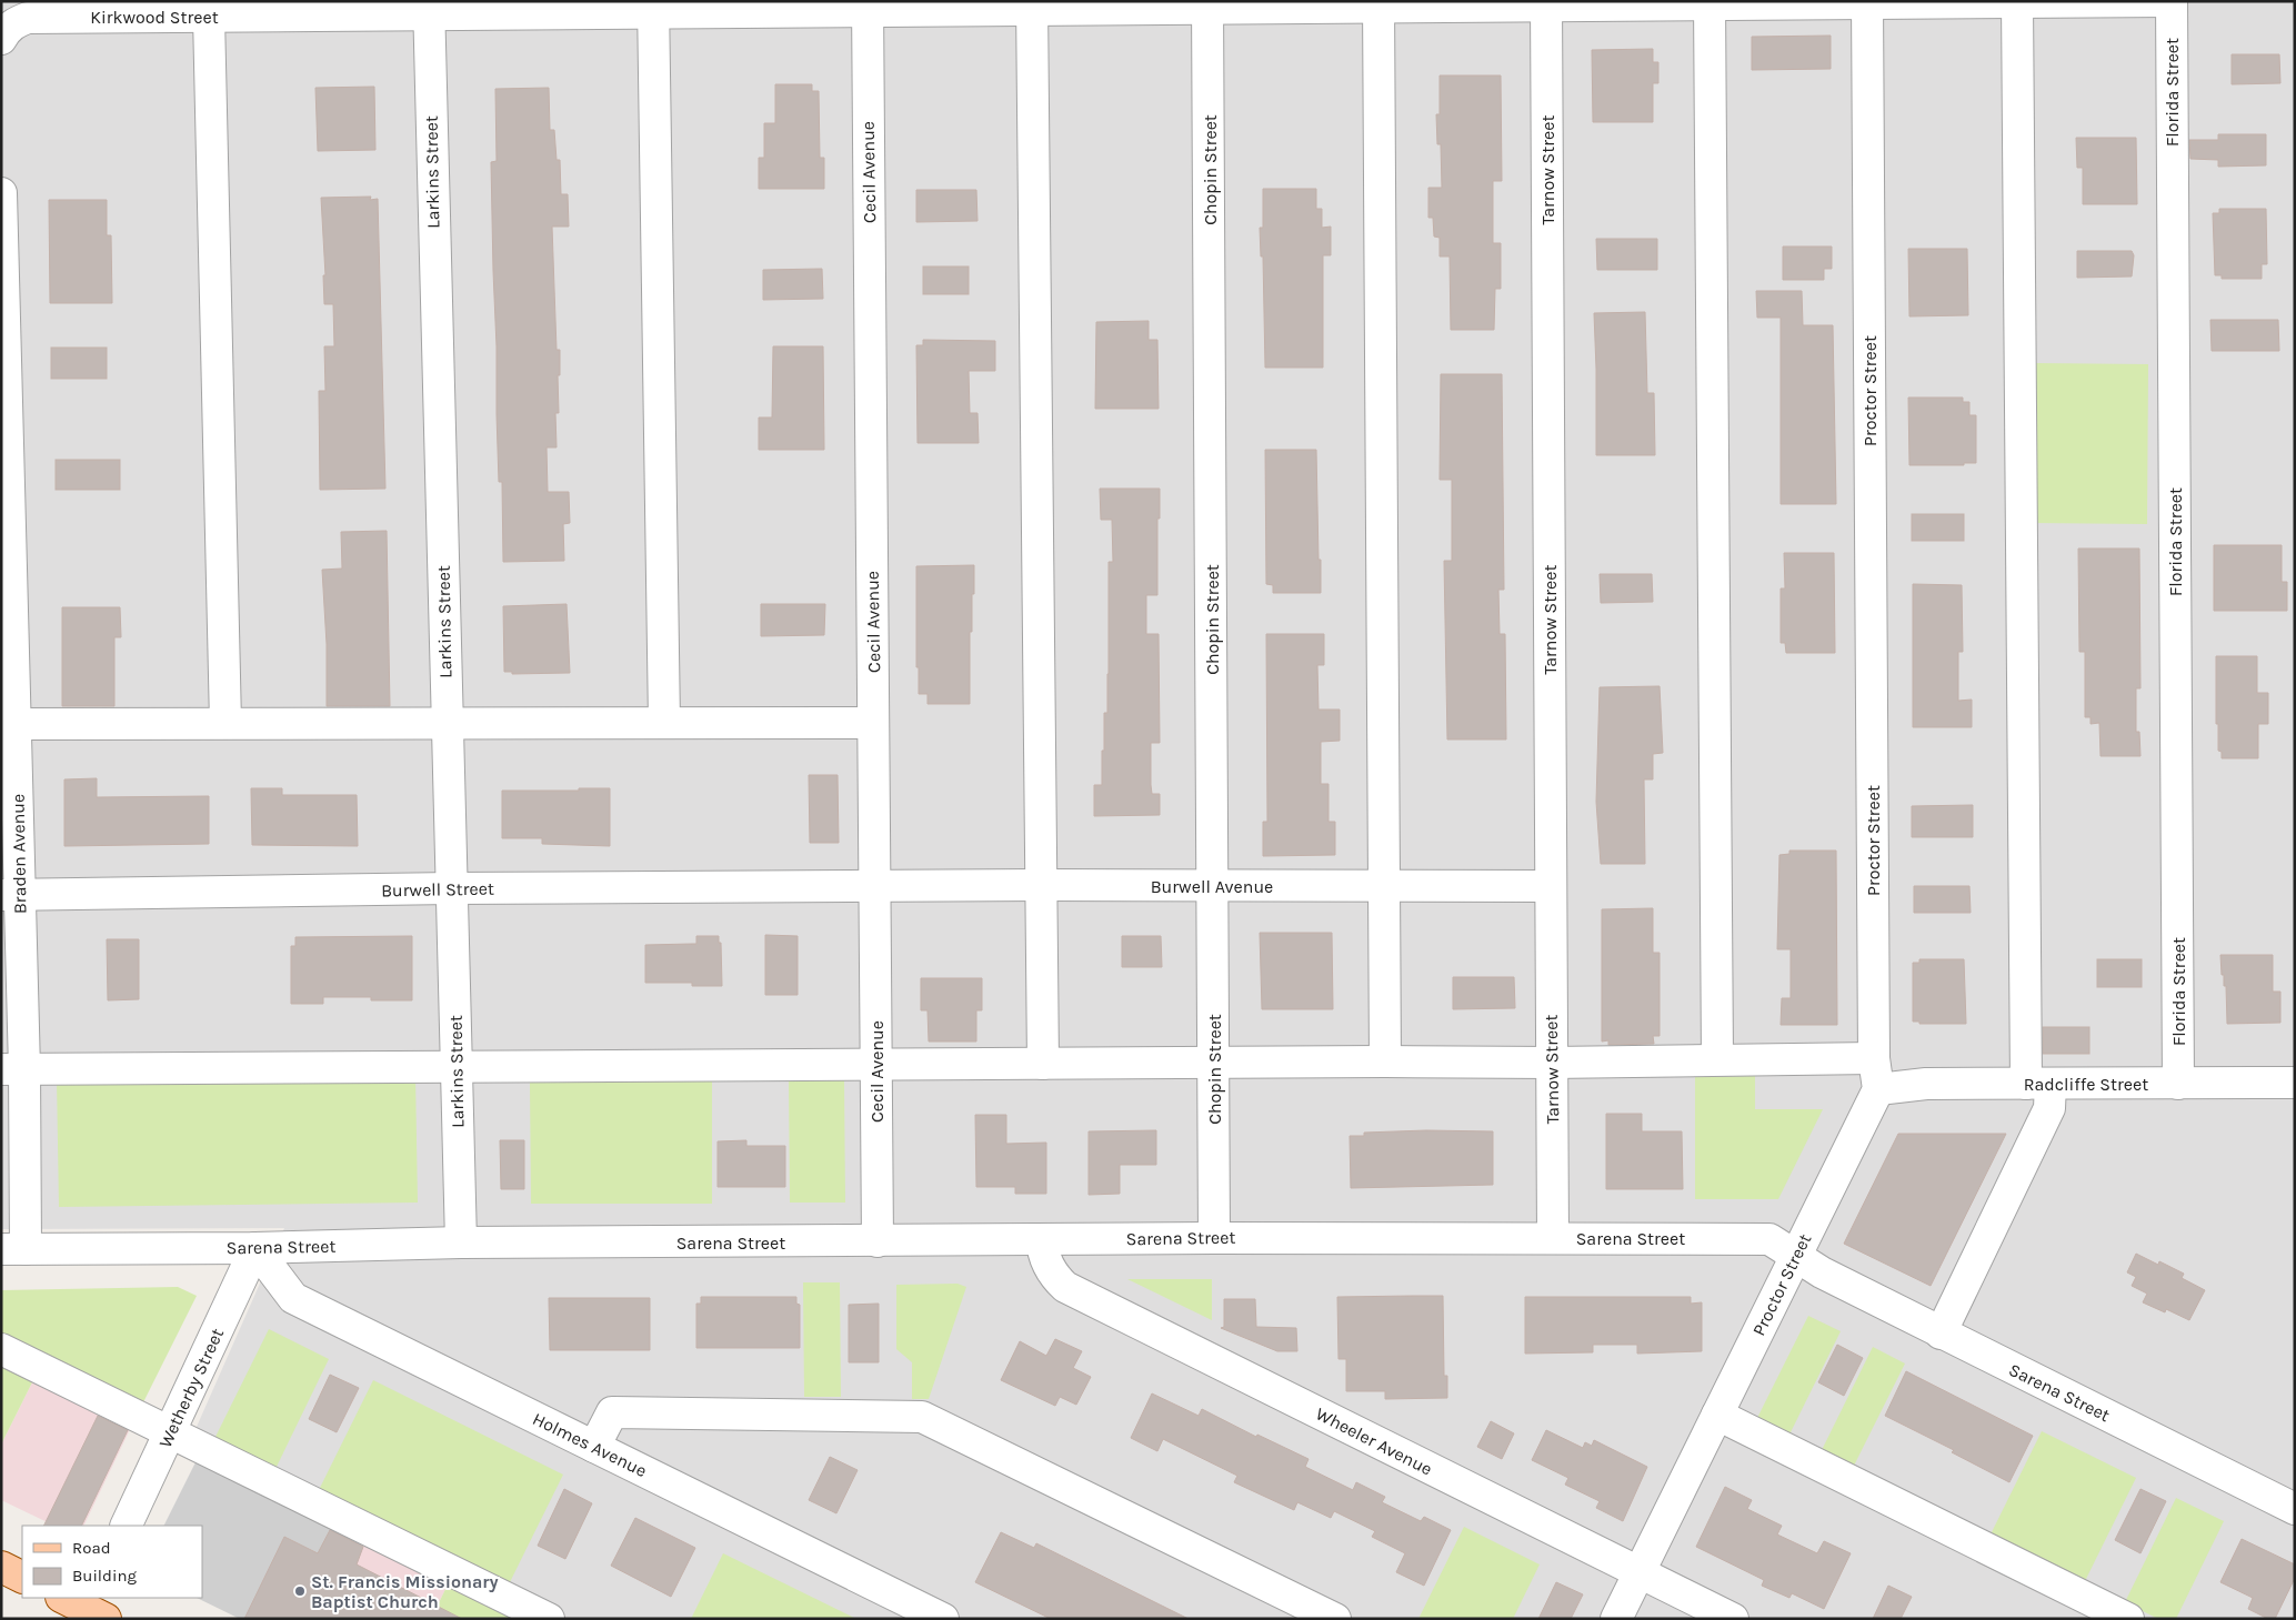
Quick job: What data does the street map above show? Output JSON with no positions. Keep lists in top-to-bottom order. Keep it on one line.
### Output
{"streets":{"street":["Kirkwood Street","Florida Street","Chopin Street","Tarnow Street","Larkins Street","Cecil Avenue","Proctor Street","Braden Avenue","Burwell Avenue","Burwell Street","Radcliffe Street","Sarena Street","Wetherby Street","Wheeler Avenue","Holmes Avenue"]},"crossings":[["Kirkwood Street","Florida Street"],["Kirkwood Street","Chopin Street"],["Kirkwood Street","Tarnow Street"],["Kirkwood Street","Larkins Street"],["Kirkwood Street","Cecil Avenue"],["Kirkwood Street","Proctor Street"],["Florida Street","Radcliffe Street"],["Chopin Street","Burwell Avenue"],["Chopin Street","Sarena Street"],["Tarnow Street","Burwell Avenue"],["Tarnow Street","Sarena Street"],["Larkins Street","Burwell Street"],["Larkins Street","Sarena Street"],["Cecil Avenue","Burwell Avenue"],["Cecil Avenue","Burwell Street"],["Cecil Avenue","Sarena Street"],["Proctor Street","Radcliffe Street"],["Proctor Street","Sarena Street"],["Proctor Street","Wheeler Avenue"],["Braden Avenue","Burwell Street"],["Braden Avenue","Sarena Street"],["Burwell Avenue","Burwell Street"],["Sarena Street","Wetherby Street"],["Sarena Street","Wheeler Avenue"],["Sarena Street","Holmes Avenue"],["Wetherby Street","Holmes Avenue"]],"places":["St. Francis Missionary Baptist Church"],"legend":["Road","Building"]}
